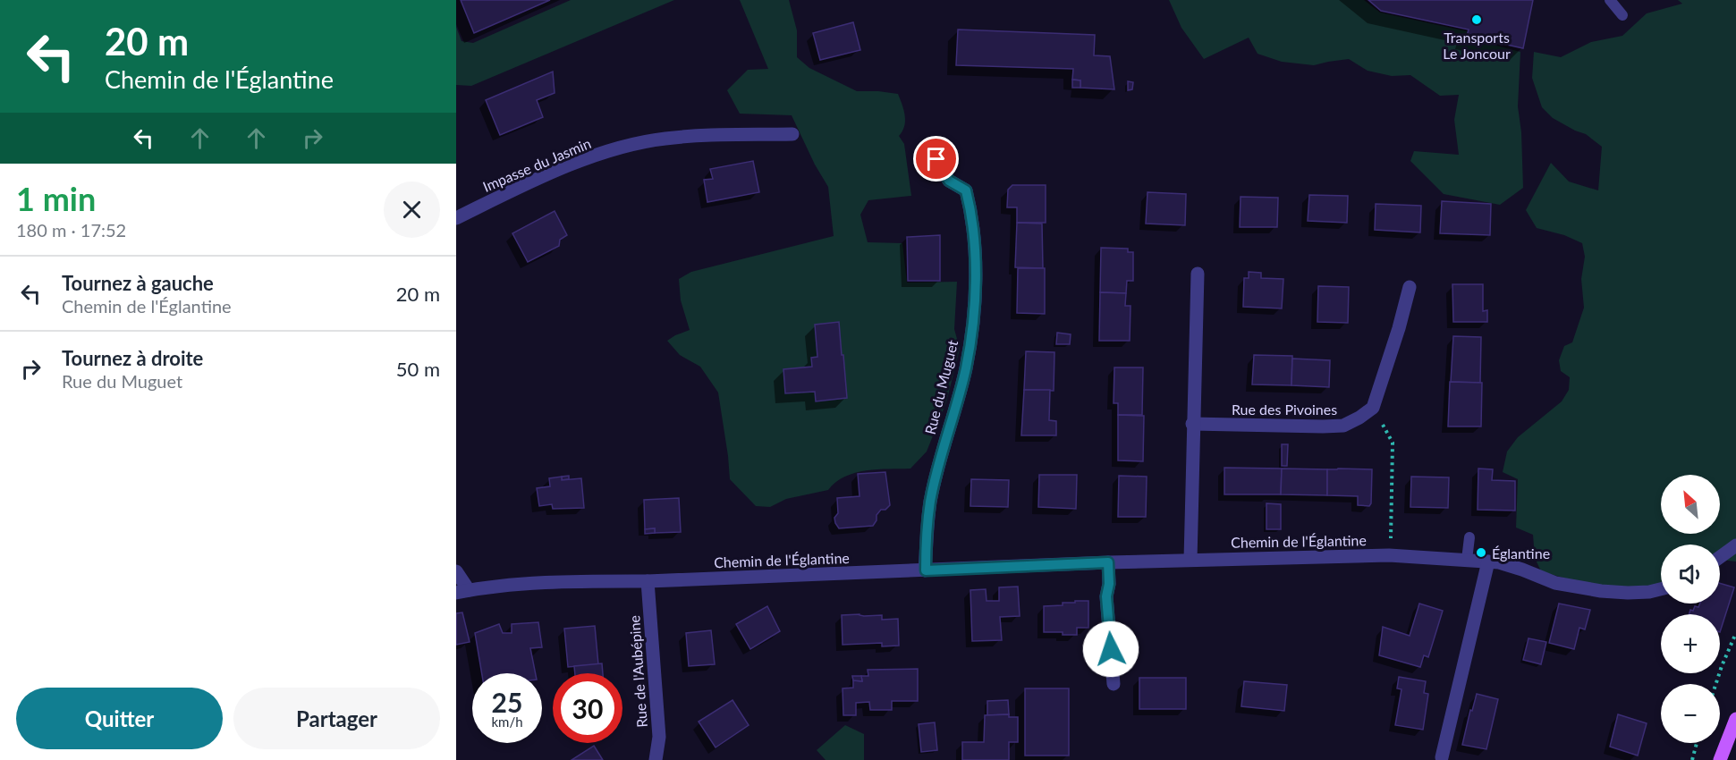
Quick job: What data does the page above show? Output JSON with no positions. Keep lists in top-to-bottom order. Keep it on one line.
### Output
{"streets":{"street":["Impasse du Jasmin","Rue du Muguet","Rue des Pivoines","Chemin de l'Églantine","Rue de l'Aubépine"]},"crossings":[["Rue du Muguet","Chemin de l'Églantine"],["Chemin de l'Églantine","Rue de l'Aubépine"]],"places":["Transports Le Joncour","Églantine"],"north":"top left","page":{"turn":["20 m","Chemin de l'Églantine"],"heading":["1 min","180 m · 17:52"],"list":[{"name":"Tournez à gauche","note":"Chemin de l'Églantine","value":"20 m"},{"name":"Tournez à droite","note":"Rue du Muguet","value":"50 m"}],"map_buttons":["+","−"],"speed":"25 km/h","limit":"30","buttons":["Quitter","Partager"]}}
